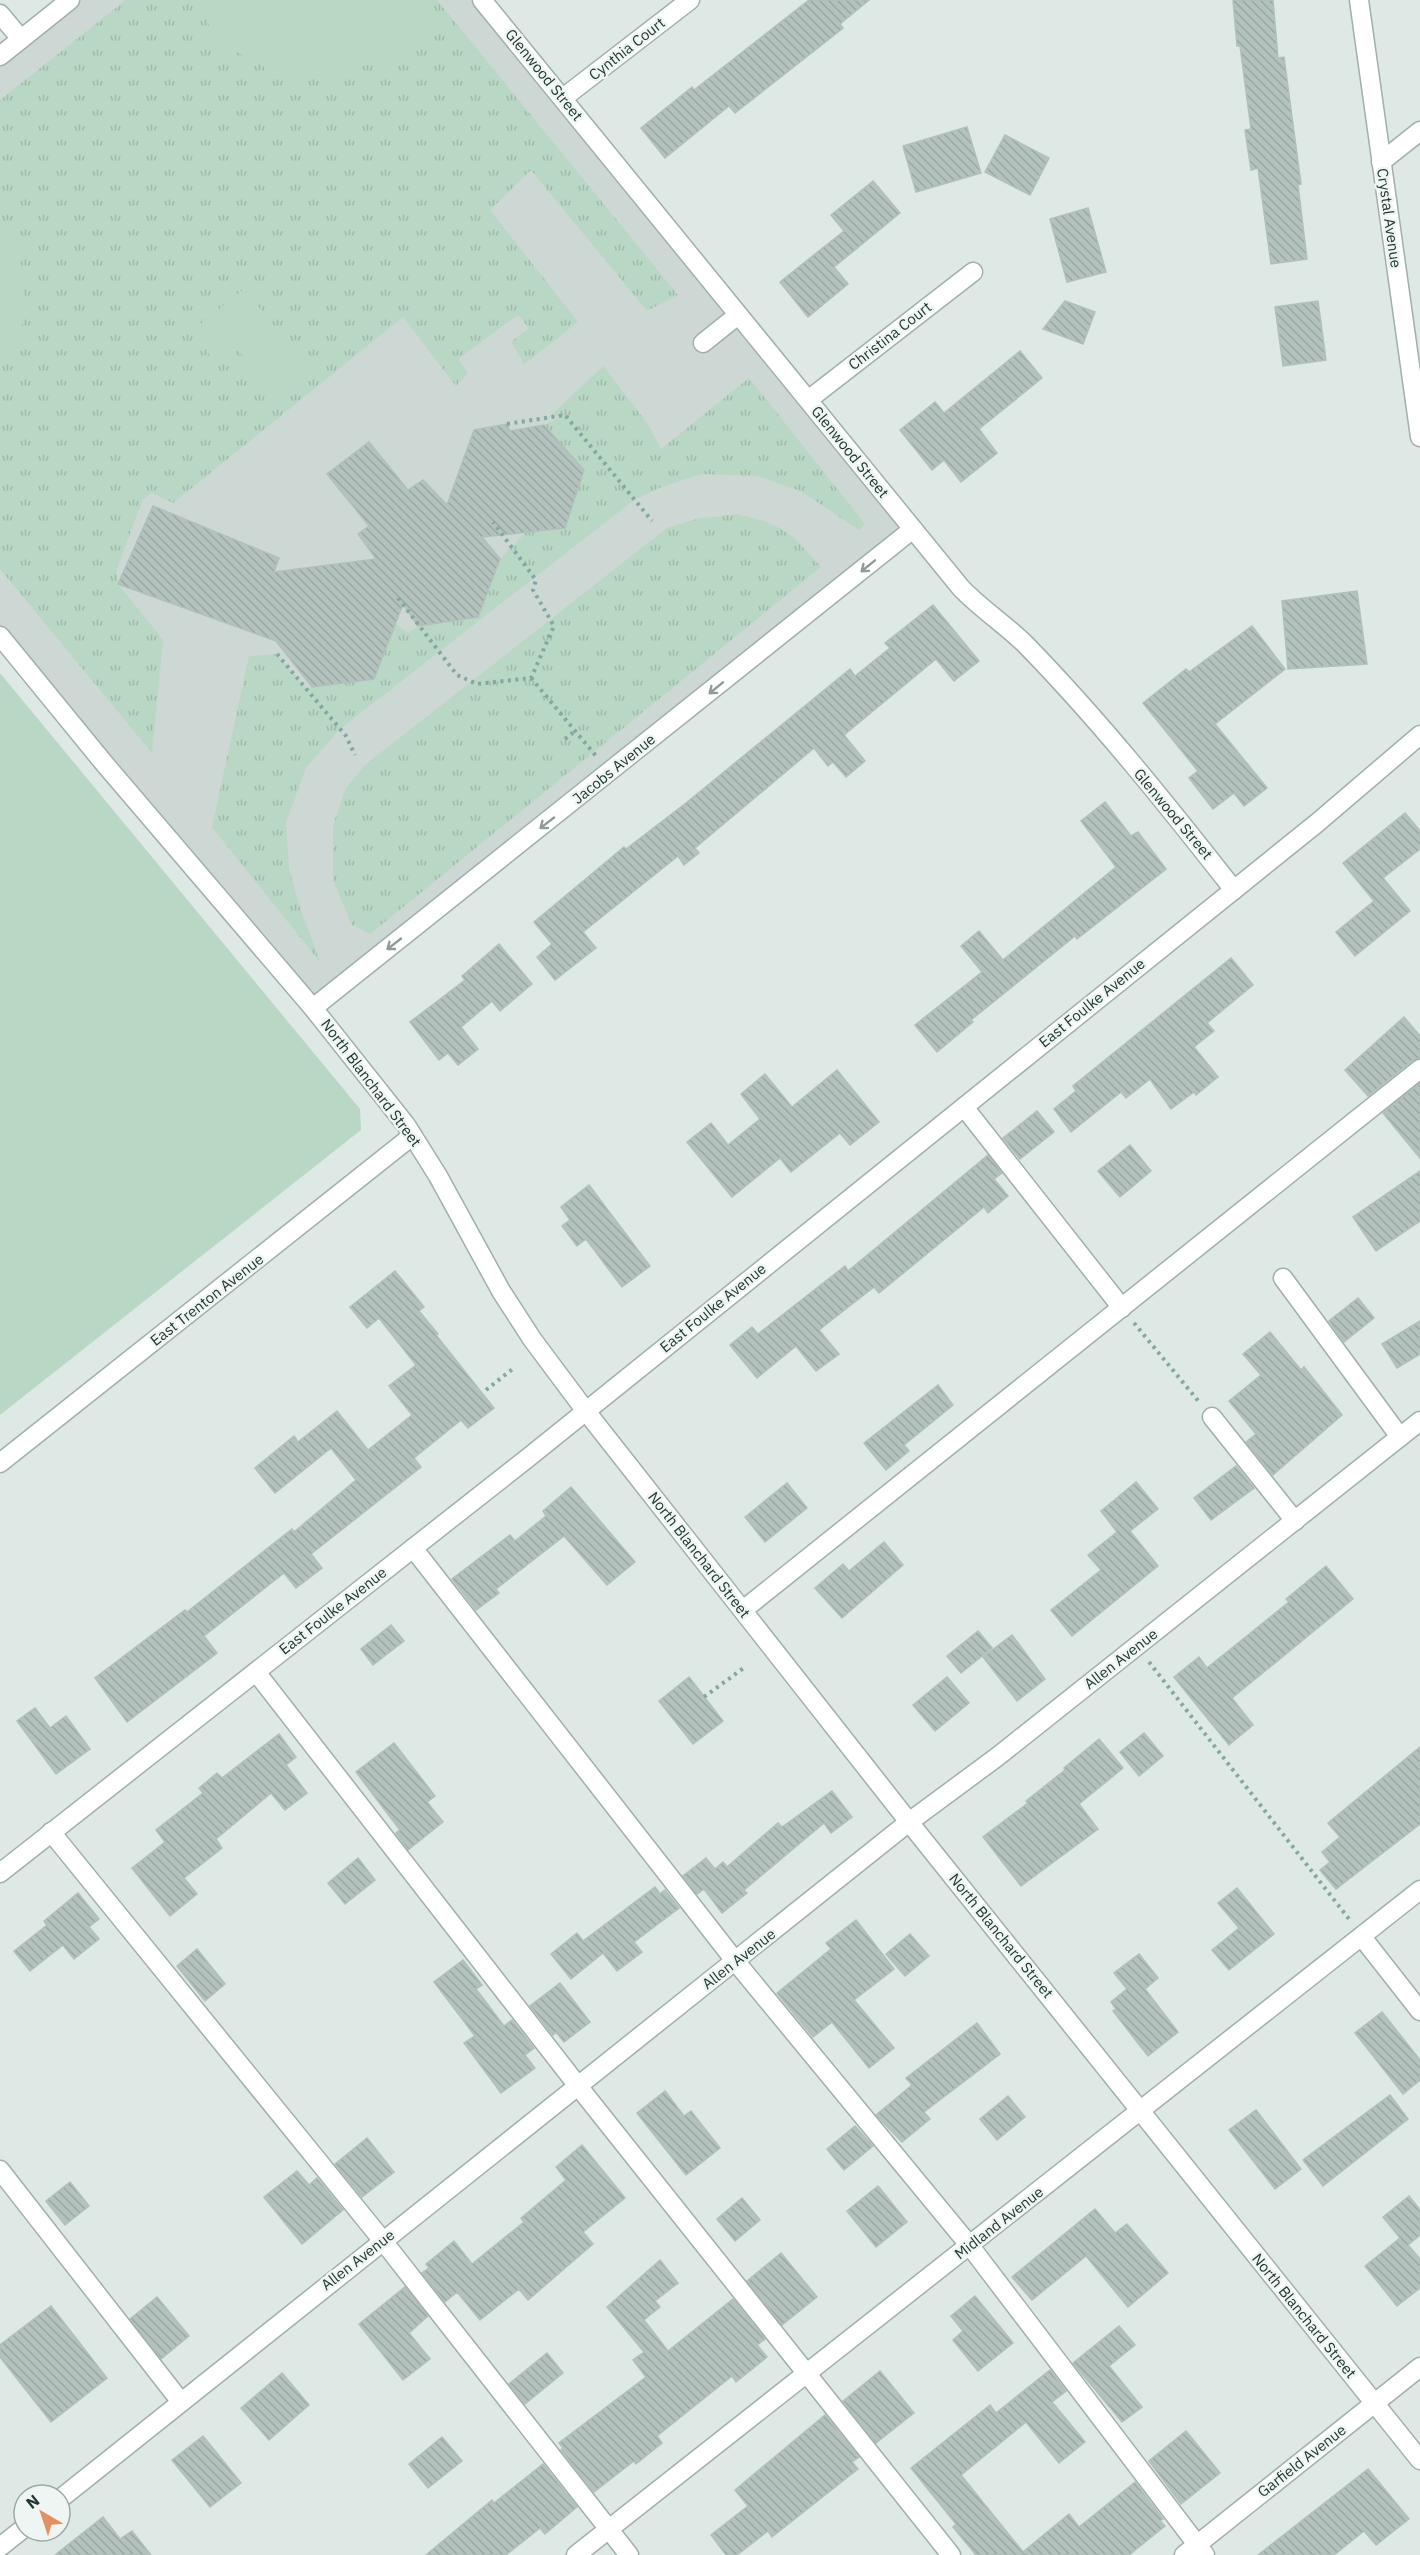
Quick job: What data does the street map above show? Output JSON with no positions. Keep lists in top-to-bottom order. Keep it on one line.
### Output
{"streets":{"street":["Cynthia Court","Glenwood Street","Crystal Avenue","Christina Court","Jacobs Avenue","East Foulke Avenue","North Blanchard Street","East Trenton Avenue","Allen Avenue","Midland Avenue","Garfield Avenue"]},"crossings":[["Cynthia Court","Glenwood Street"],["Glenwood Street","Christina Court"],["Glenwood Street","Jacobs Avenue"],["Glenwood Street","East Foulke Avenue"],["Jacobs Avenue","North Blanchard Street"],["East Foulke Avenue","North Blanchard Street"],["North Blanchard Street","East Trenton Avenue"],["North Blanchard Street","Allen Avenue"],["North Blanchard Street","Midland Avenue"],["North Blanchard Street","Garfield Avenue"]],"one_way":["Jacobs Avenue"],"north":"top left"}
